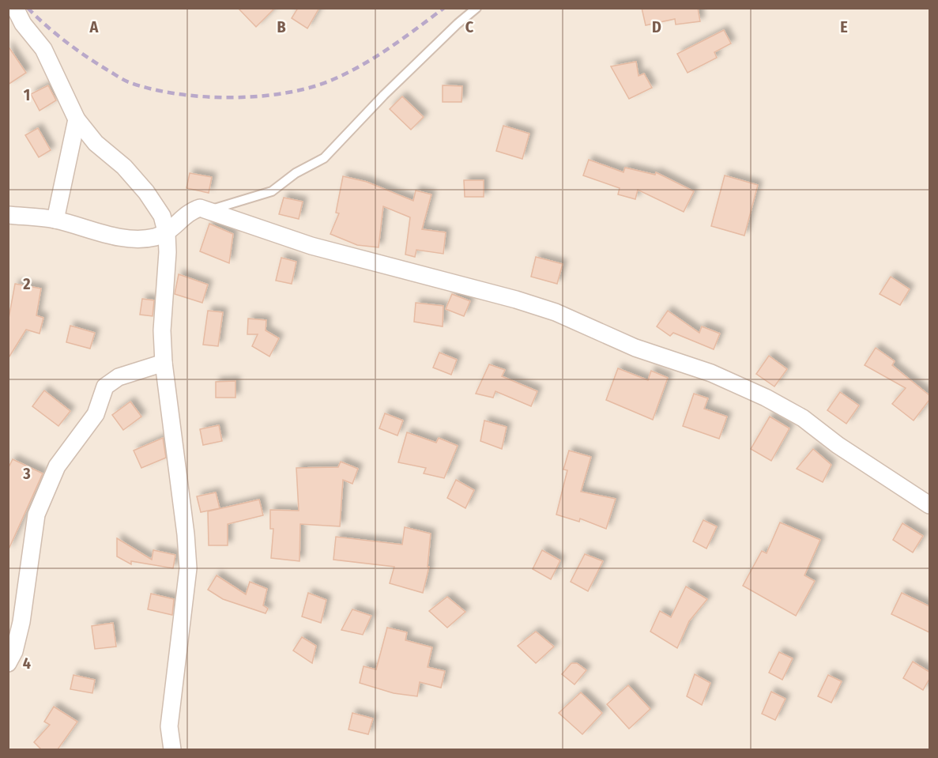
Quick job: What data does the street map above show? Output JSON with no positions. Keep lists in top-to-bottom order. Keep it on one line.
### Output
{"grid":{"columns":["A","B","C","D","E"],"rows":["1","2","3","4"]}}
